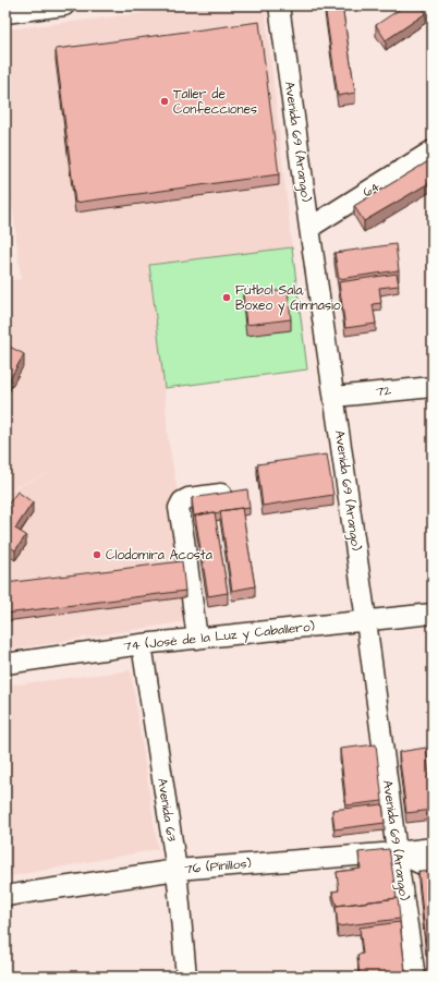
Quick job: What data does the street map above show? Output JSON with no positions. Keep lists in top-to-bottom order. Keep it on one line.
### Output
{"streets":{"street":["Avenida 69 (Arango)","64","72","74 (José de la Luz y Caballero)","Avenida 63","76 (Pinillos)"]},"crossings":[["Avenida 69 (Arango)","64"],["Avenida 69 (Arango)","72"],["Avenida 69 (Arango)","74 (José de la Luz y Caballero)"],["Avenida 69 (Arango)","76 (Pinillos)"],["74 (José de la Luz y Caballero)","Avenida 63"],["Avenida 63","76 (Pinillos)"]],"places":["Taller de Confecciones","Fútbol Sala, Boxeo y Gimnasio","Clodomira Acosta"]}
